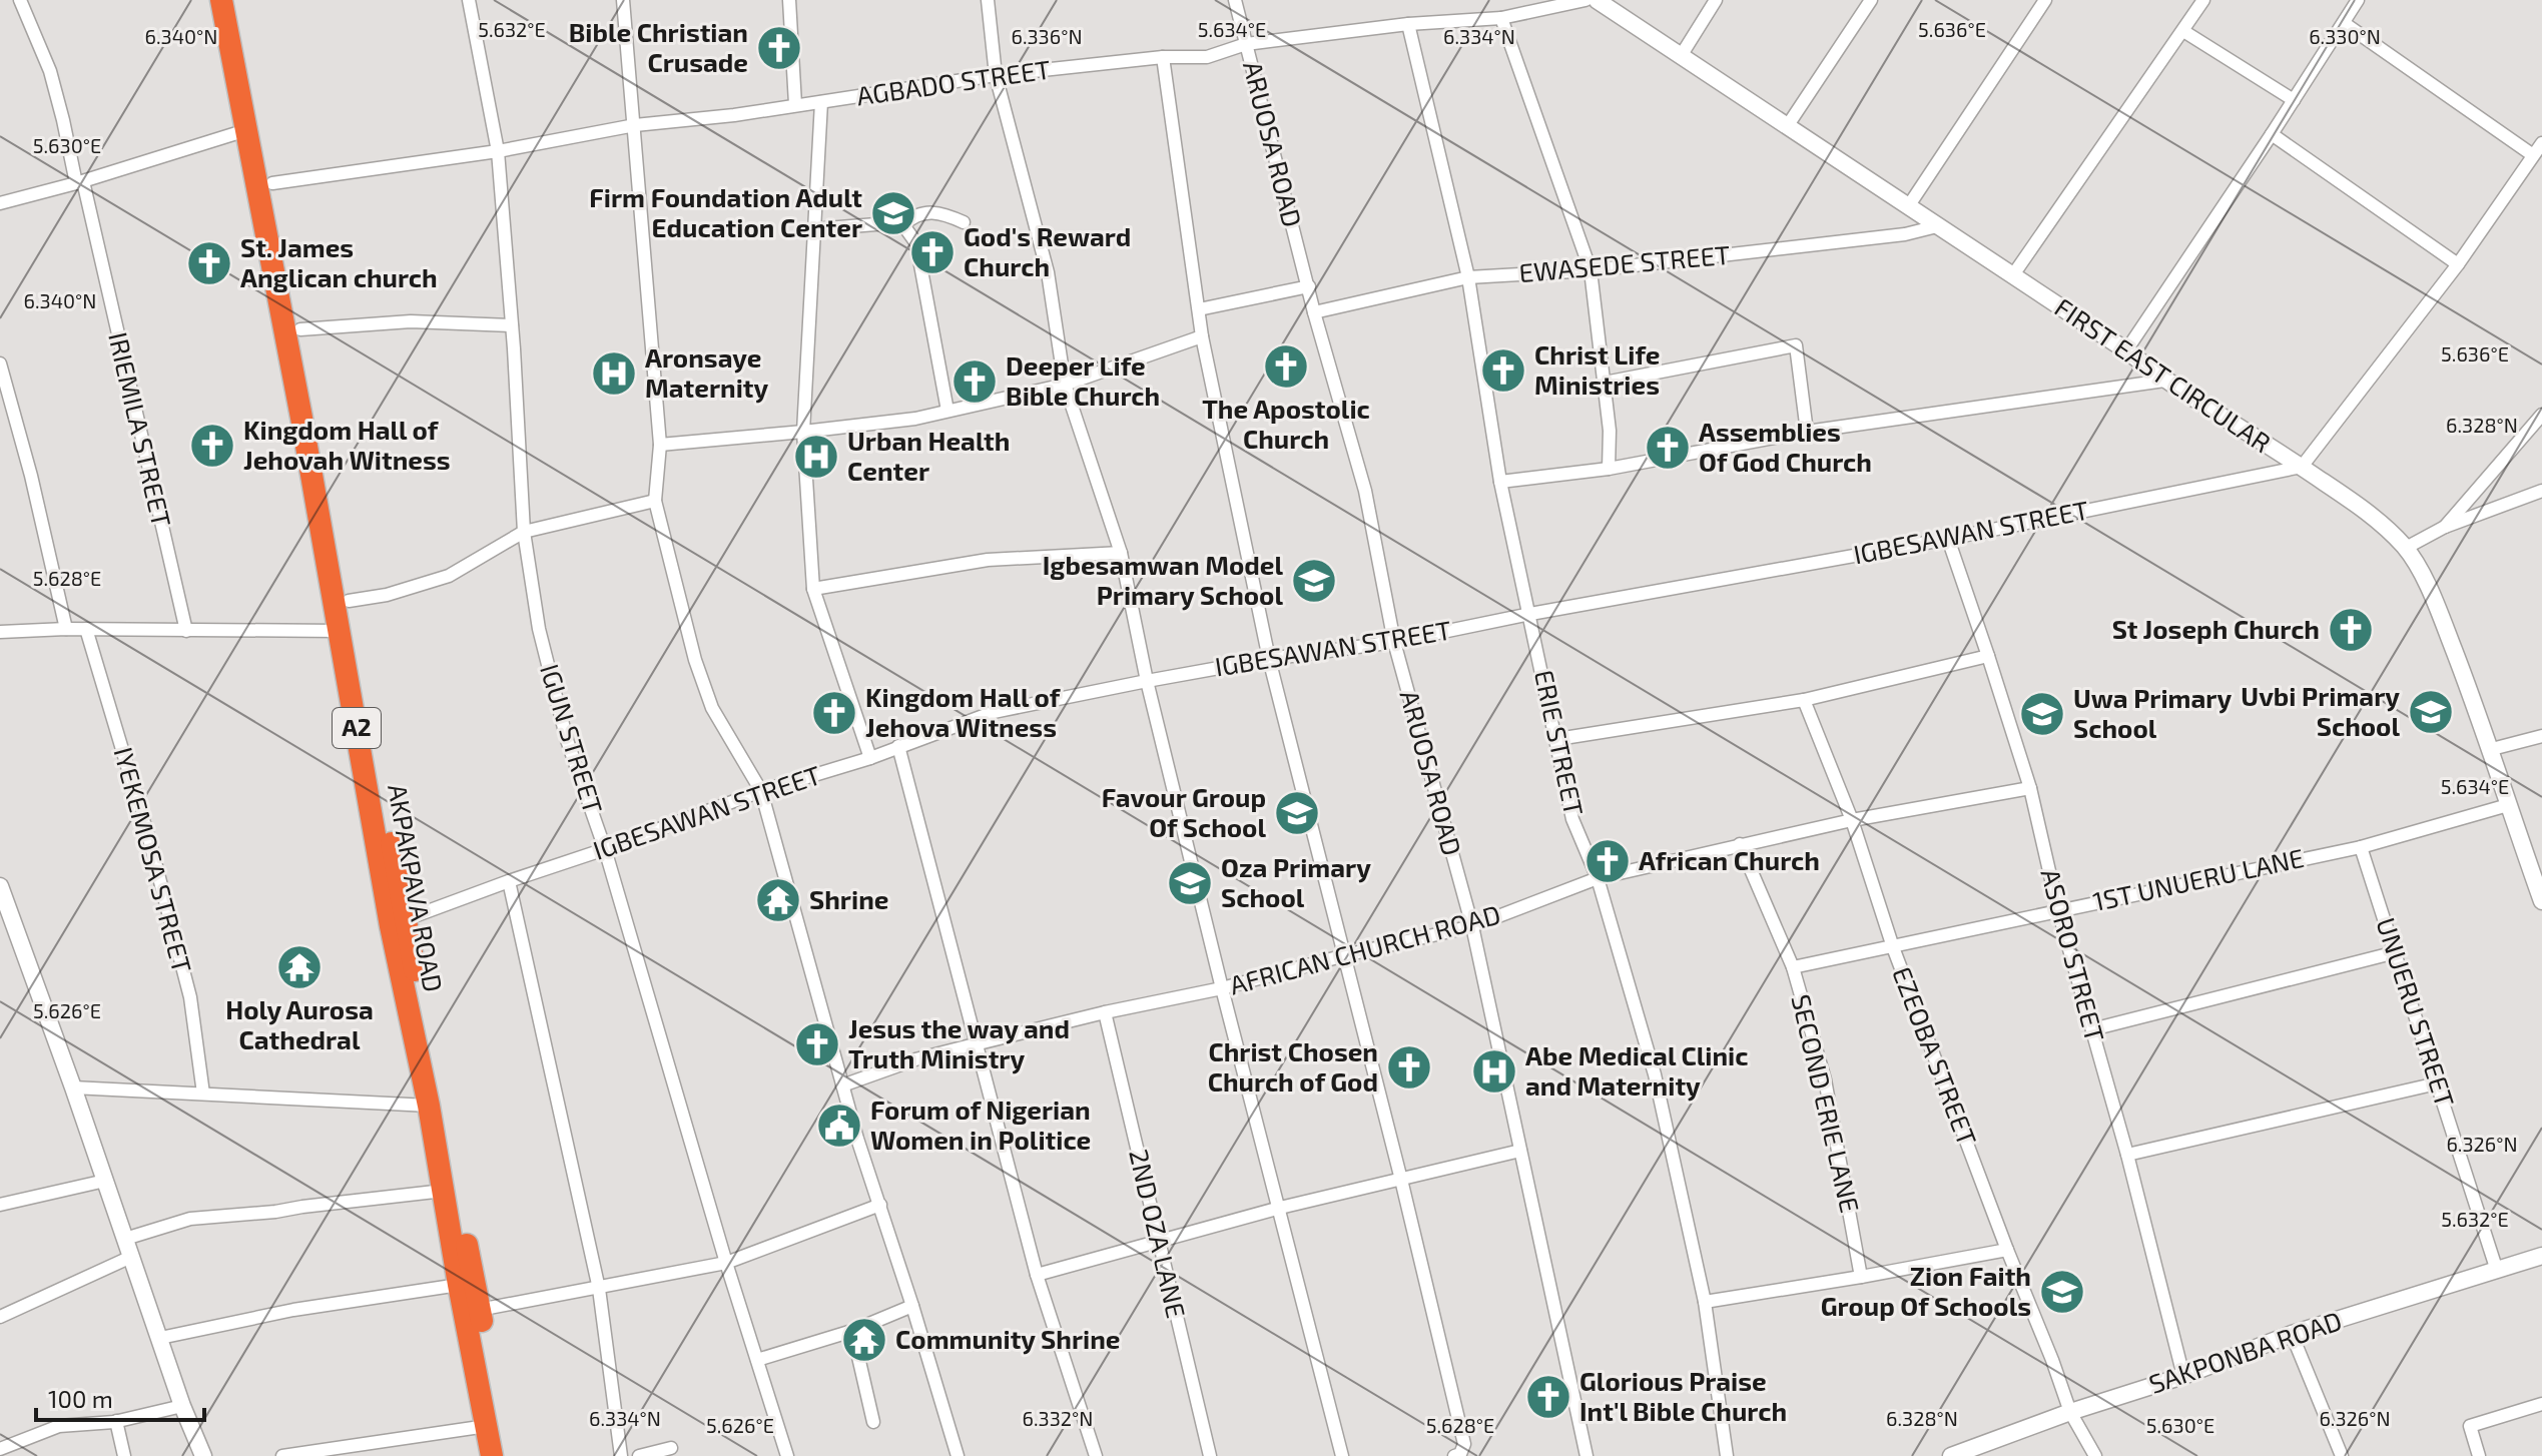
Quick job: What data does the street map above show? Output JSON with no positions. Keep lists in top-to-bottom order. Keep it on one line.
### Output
{"streets":{"highway":["A2","AKPAKPAVA ROAD"],"street":["AGBADO STREET","ARUOSA ROAD","EWASEDE STREET","FIRST EAST CIRCULAR","IRIEMILA STREET","IGBESAWAN STREET","IGUN STREET","ERIE STREET","IYEKEMOSA STREET","1ST UNUERU LANE","AFRICAN CHURCH ROAD","ASORO STREET","UNUERU STREET","EZEOBA STREET","SECOND ERIE LANE","2ND OZA LANE","SAKPONBA ROAD"]},"crossings":[["AGBADO STREET","ARUOSA ROAD"],["AGBADO STREET","IGUN STREET"],["AGBADO STREET","ERIE STREET"],["AGBADO STREET","AKPAKPAVA ROAD"],["ARUOSA ROAD","EWASEDE STREET"],["ARUOSA ROAD","IGBESAWAN STREET"],["ARUOSA ROAD","AFRICAN CHURCH ROAD"],["EWASEDE STREET","FIRST EAST CIRCULAR"],["EWASEDE STREET","ERIE STREET"],["FIRST EAST CIRCULAR","IGBESAWAN STREET"],["FIRST EAST CIRCULAR","1ST UNUERU LANE"],["IGBESAWAN STREET","IGUN STREET"],["IGBESAWAN STREET","ERIE STREET"],["IGBESAWAN STREET","AKPAKPAVA ROAD"],["IGBESAWAN STREET","ASORO STREET"],["ERIE STREET","AFRICAN CHURCH ROAD"],["1ST UNUERU LANE","ASORO STREET"],["1ST UNUERU LANE","UNUERU STREET"],["1ST UNUERU LANE","EZEOBA STREET"],["1ST UNUERU LANE","SECOND ERIE LANE"],["AFRICAN CHURCH ROAD","ASORO STREET"],["AFRICAN CHURCH ROAD","EZEOBA STREET"],["AFRICAN CHURCH ROAD","SECOND ERIE LANE"],["AFRICAN CHURCH ROAD","2ND OZA LANE"],["ASORO STREET","SAKPONBA ROAD"],["UNUERU STREET","SAKPONBA ROAD"],["EZEOBA STREET","SAKPONBA ROAD"]],"places":{"church":["Bible Christian Crusade","God's Reward Church","St. James Anglican church","The Apostolic Church","Christ Life Ministries","Deeper Life Bible Church","Kingdom Hall of Jehovah Witness","Assemblies Of God Church","St Joseph Church","Kingdom Hall of Jehova Witness","African Church","Jesus the way and Truth Ministry","Christ Chosen Church of God","Glorious Praise Int'l Bible Church"],"school or university":["Firm Foundation Adult Education Center","Igbesamwan Model Primary School","Uvbi Primary School","Uwa Primary School","Favour Group Of School","Oza Primary School","Zion Faith Group Of Schools"],"hospital":["Aronsaye Maternity","Urban Health Center","Abe Medical Clinic and Maternity"],"temple":["Shrine","Holy Aurosa Cathedral","Community Shrine"],"public building":["Forum of Nigerian Women in Politice"]},"scale_bar":"100 m","coordinates":["5.632°E","5.634°E","5.636°E","6.340°N","6.336°N","6.334°N","6.330°N","5.630°E","6.328°N","5.628°E","5.626°E","6.326°N","6.332°N"]}
